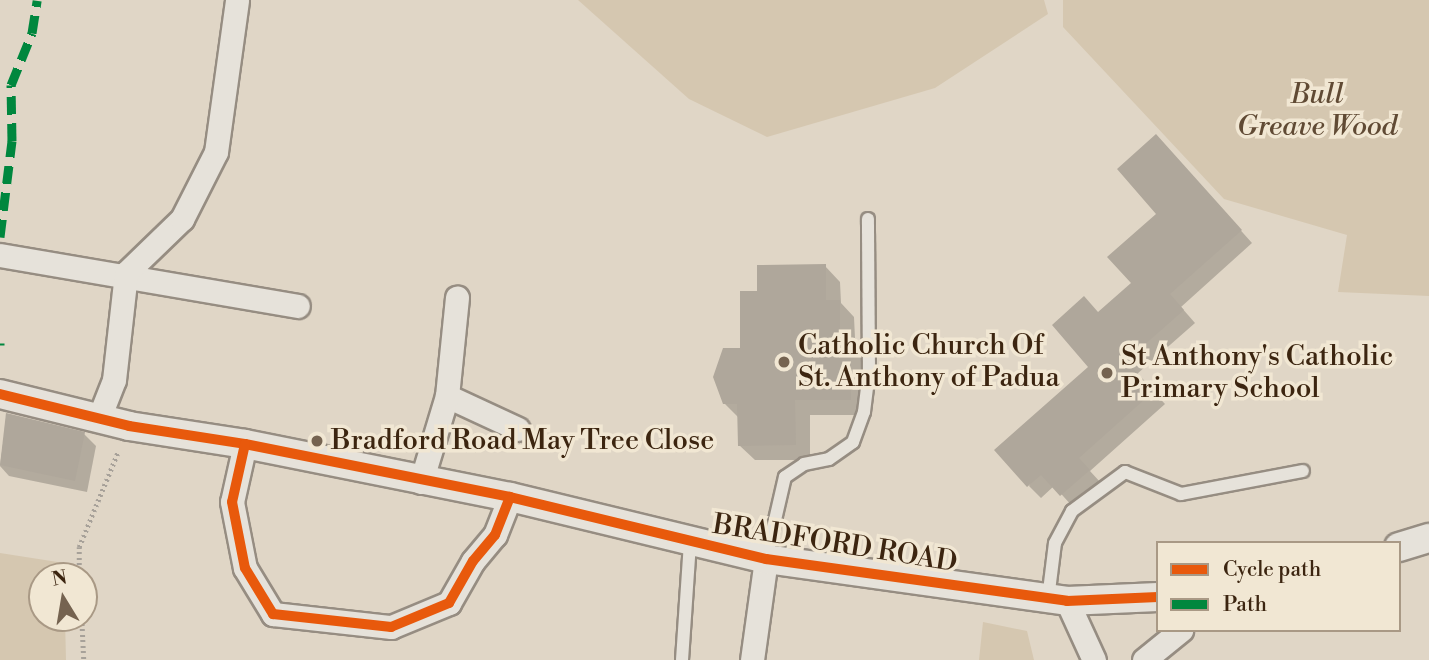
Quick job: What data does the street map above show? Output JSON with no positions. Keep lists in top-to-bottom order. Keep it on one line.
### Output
{"streets":{"street":["BRADFORD ROAD"]},"parks":["Bull Greave Wood"],"places":["Catholic Church Of St. Anthony of Padua","St Anthony's Catholic Primary School","Bradford Road May Tree Close"],"legend":["Cycle path","Path"],"north":"top"}
